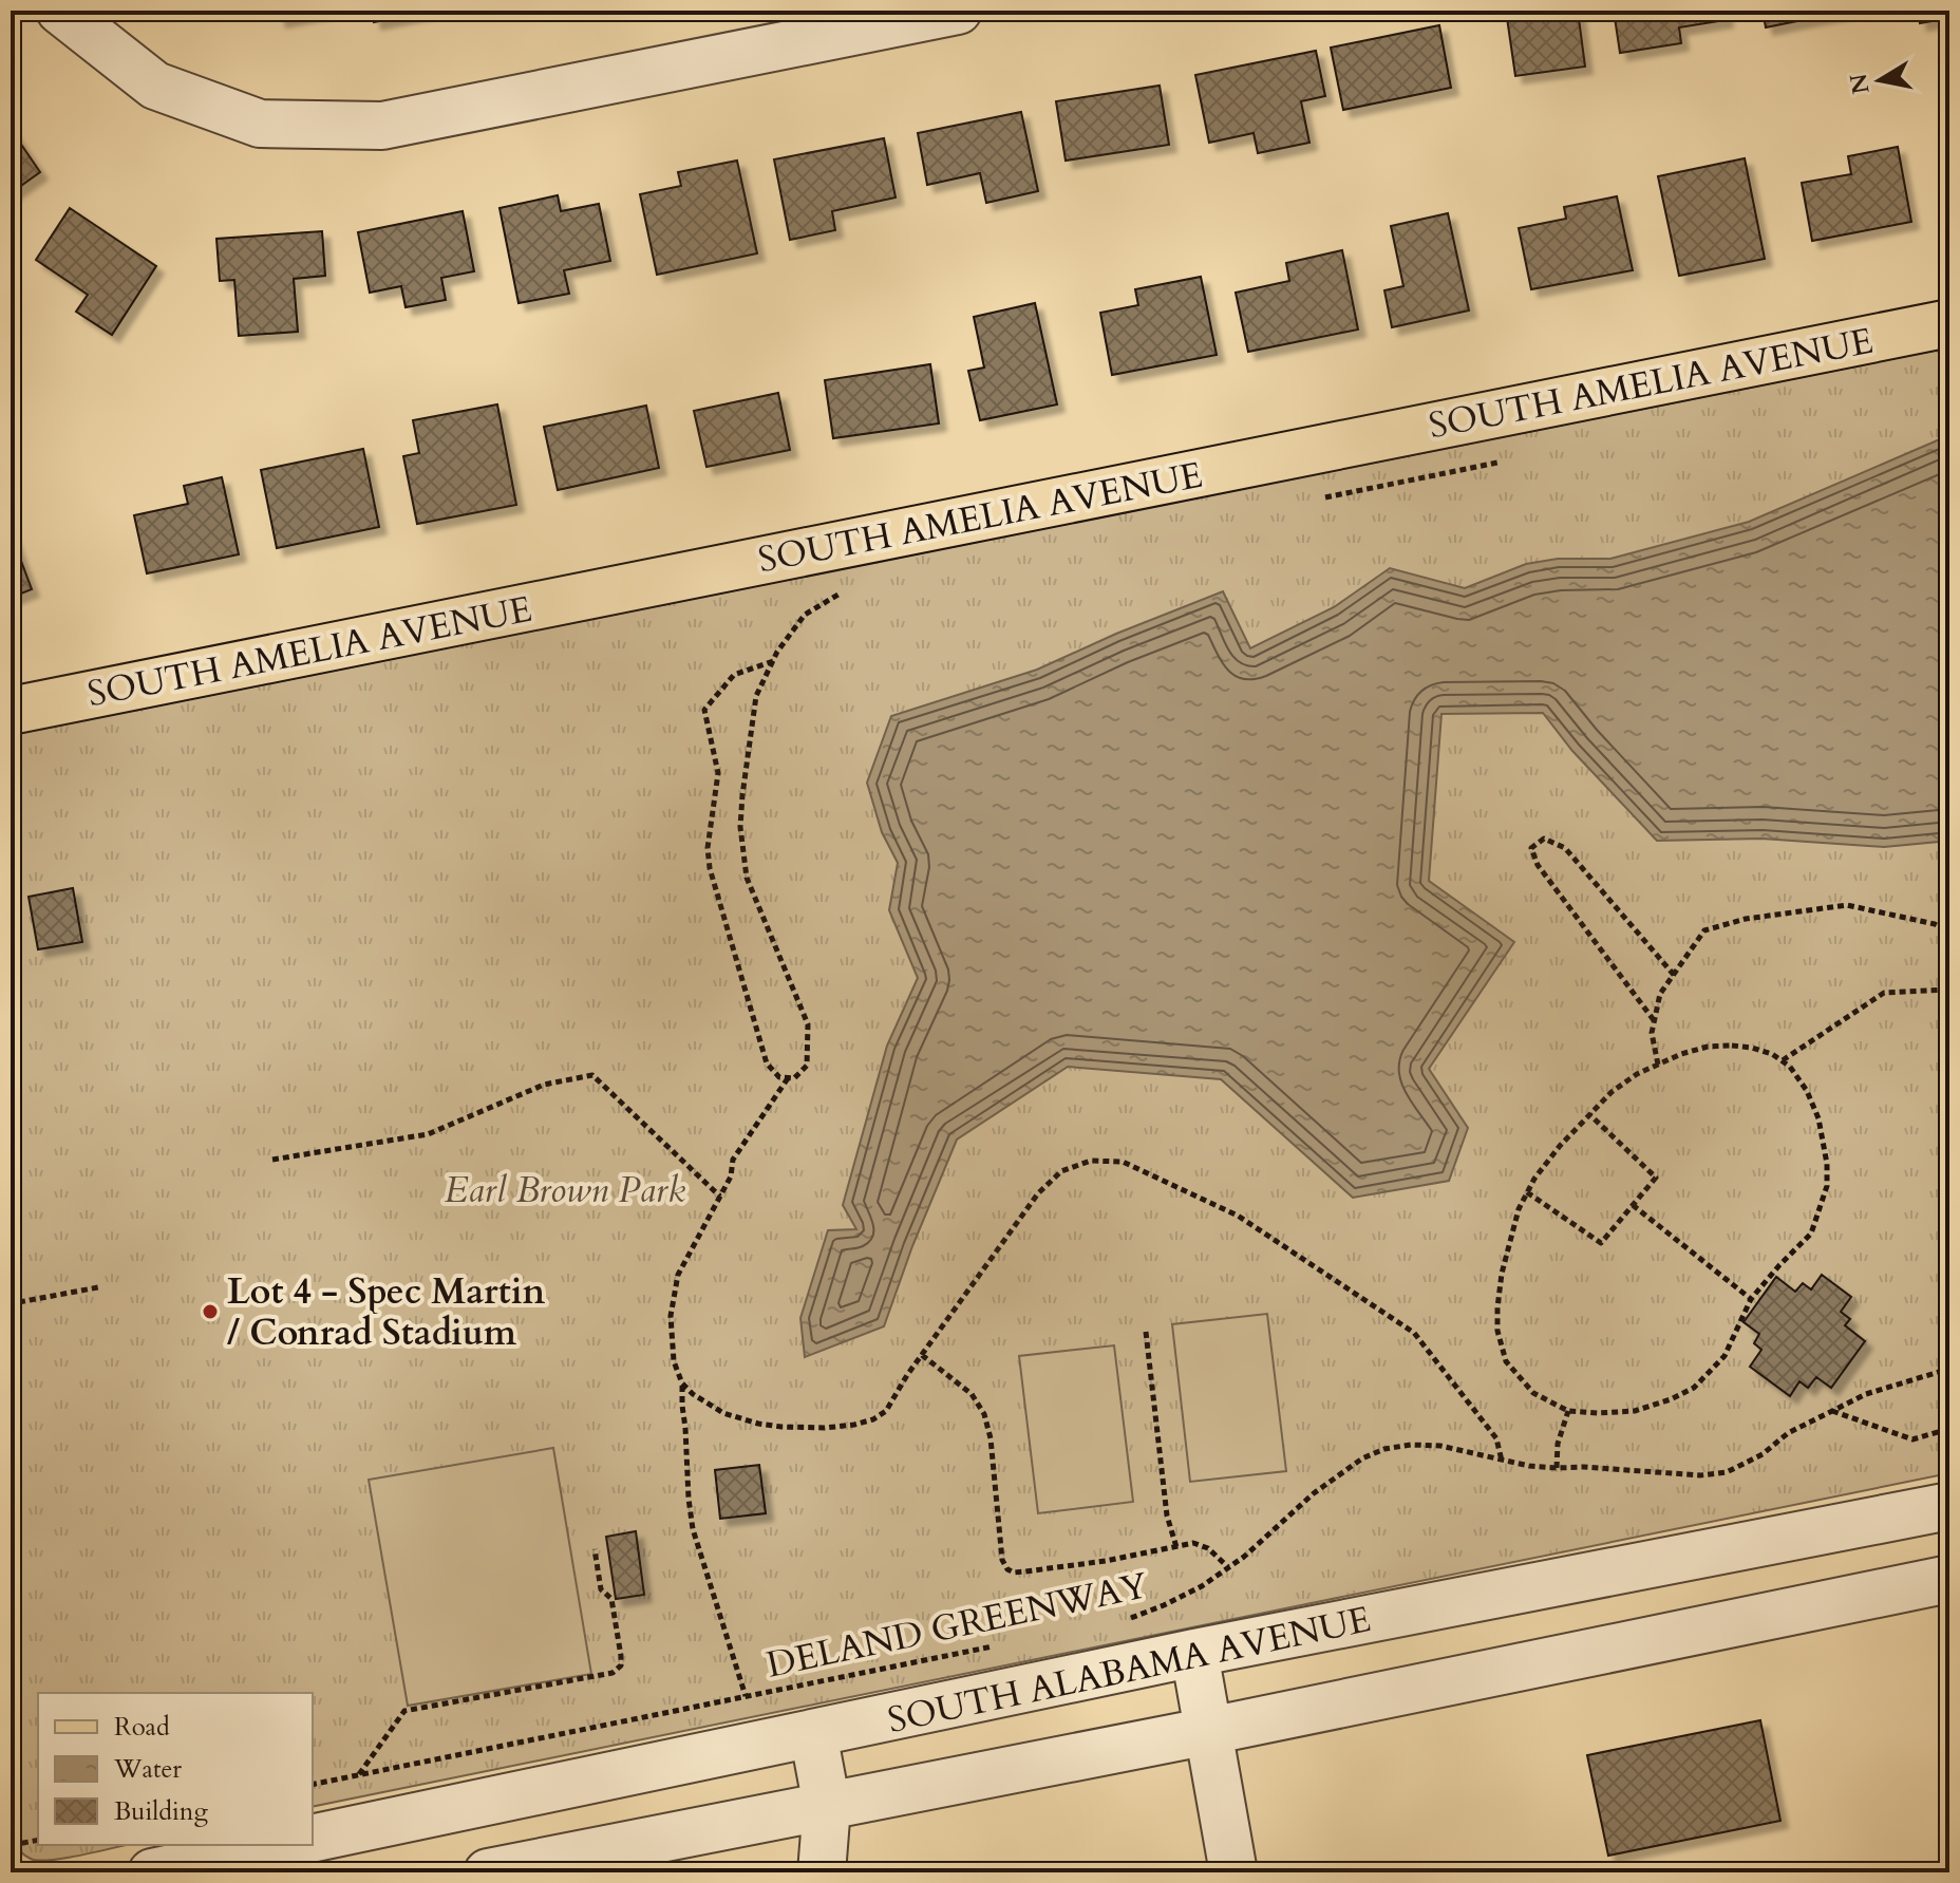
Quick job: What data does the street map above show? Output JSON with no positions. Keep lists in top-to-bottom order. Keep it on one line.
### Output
{"streets":{"main road":["SOUTH AMELIA AVENUE"],"street":["SOUTH ALABAMA AVENUE"],"path":["DELAND GREENWAY"]},"parks":["Earl Brown Park"],"places":["Lot 4 - Spec Martin / Conrad Stadium"],"legend":["Road","Water","Building"],"north":"left"}
